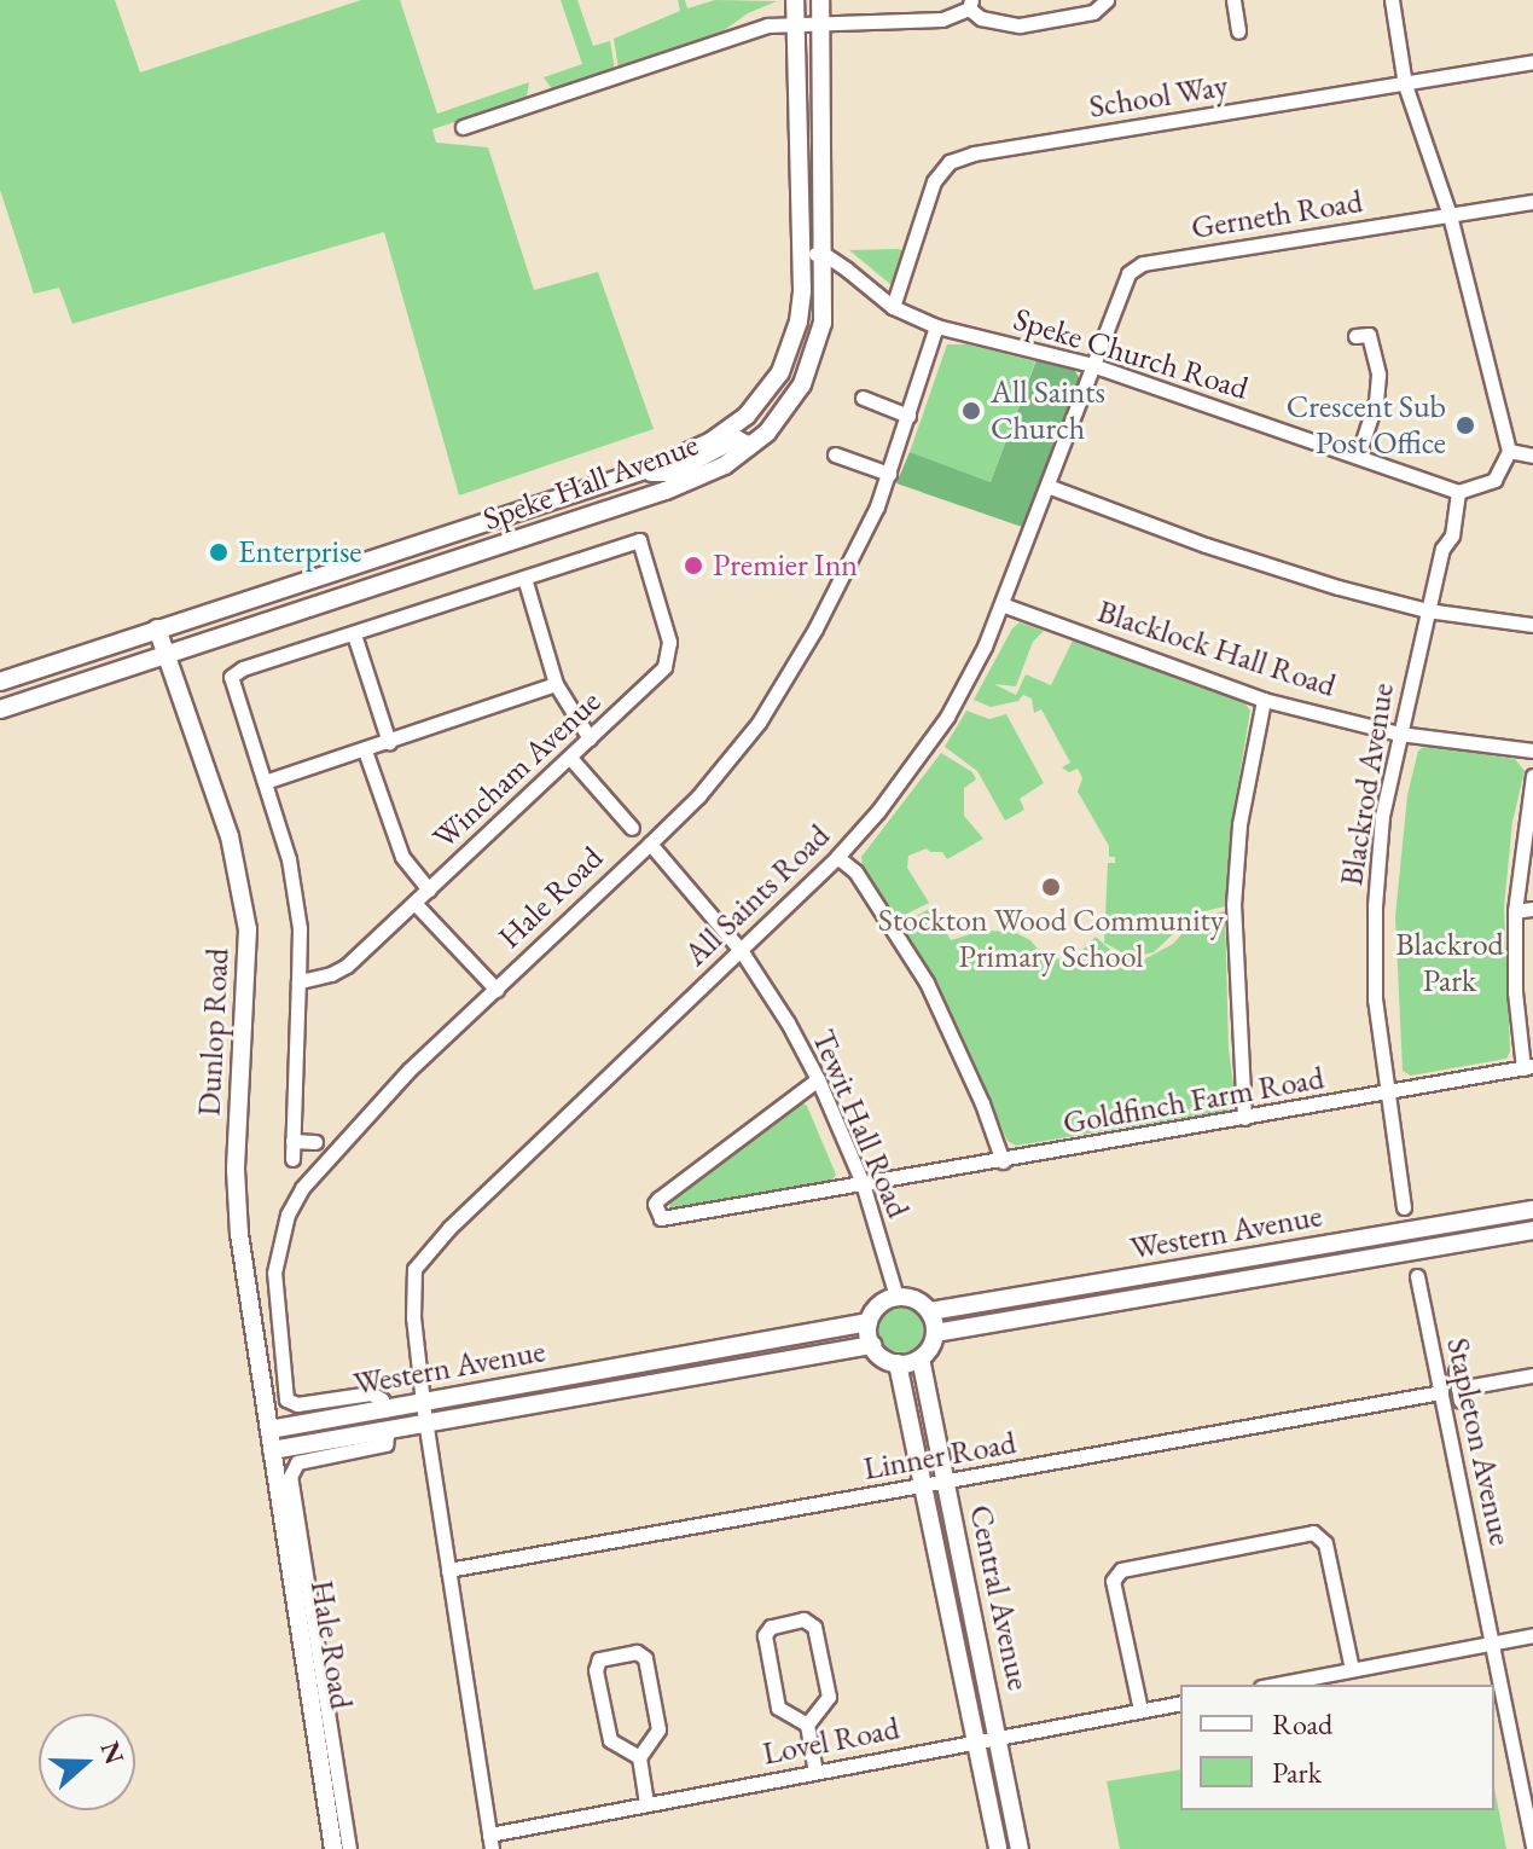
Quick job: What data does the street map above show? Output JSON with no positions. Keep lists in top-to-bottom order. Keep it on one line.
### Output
{"streets":{"street":["School Way","Gerneth Road","Speke Church Road","Speke Hall Avenue","Blacklock Hall Road","Wincham Avenue","Blackrod Avenue","All Saints Road","Hale Road","Dunlop Road","Goldfinch Farm Road","Tewit Hall Road","Western Avenue","Stapleton Avenue","Linner Road","Central Avenue","Lovel Road"]},"crossings":[["School Way","Speke Church Road"],["Gerneth Road","Speke Church Road"],["Gerneth Road","All Saints Road"],["Speke Church Road","Speke Hall Avenue"],["Speke Church Road","Blackrod Avenue"],["Speke Church Road","All Saints Road"],["Speke Church Road","Hale Road"],["Speke Hall Avenue","Dunlop Road"],["Blacklock Hall Road","Blackrod Avenue"],["Blacklock Hall Road","All Saints Road"],["Blackrod Avenue","Goldfinch Farm Road"],["All Saints Road","Tewit Hall Road"],["All Saints Road","Western Avenue"],["All Saints Road","Linner Road"],["All Saints Road","Lovel Road"],["Hale Road","Dunlop Road"],["Hale Road","Tewit Hall Road"],["Hale Road","Western Avenue"],["Dunlop Road","Western Avenue"],["Goldfinch Farm Road","Tewit Hall Road"],["Tewit Hall Road","Western Avenue"],["Tewit Hall Road","Central Avenue"],["Western Avenue","Central Avenue"],["Stapleton Avenue","Linner Road"],["Linner Road","Central Avenue"],["Central Avenue","Lovel Road"]],"parks":["Blackrod Park"],"places":["All Saints Church","Crescent Sub Post Office","Enterprise","Premier Inn","Stockton Wood Community Primary School"],"legend":["Road","Park"],"north":"right"}
